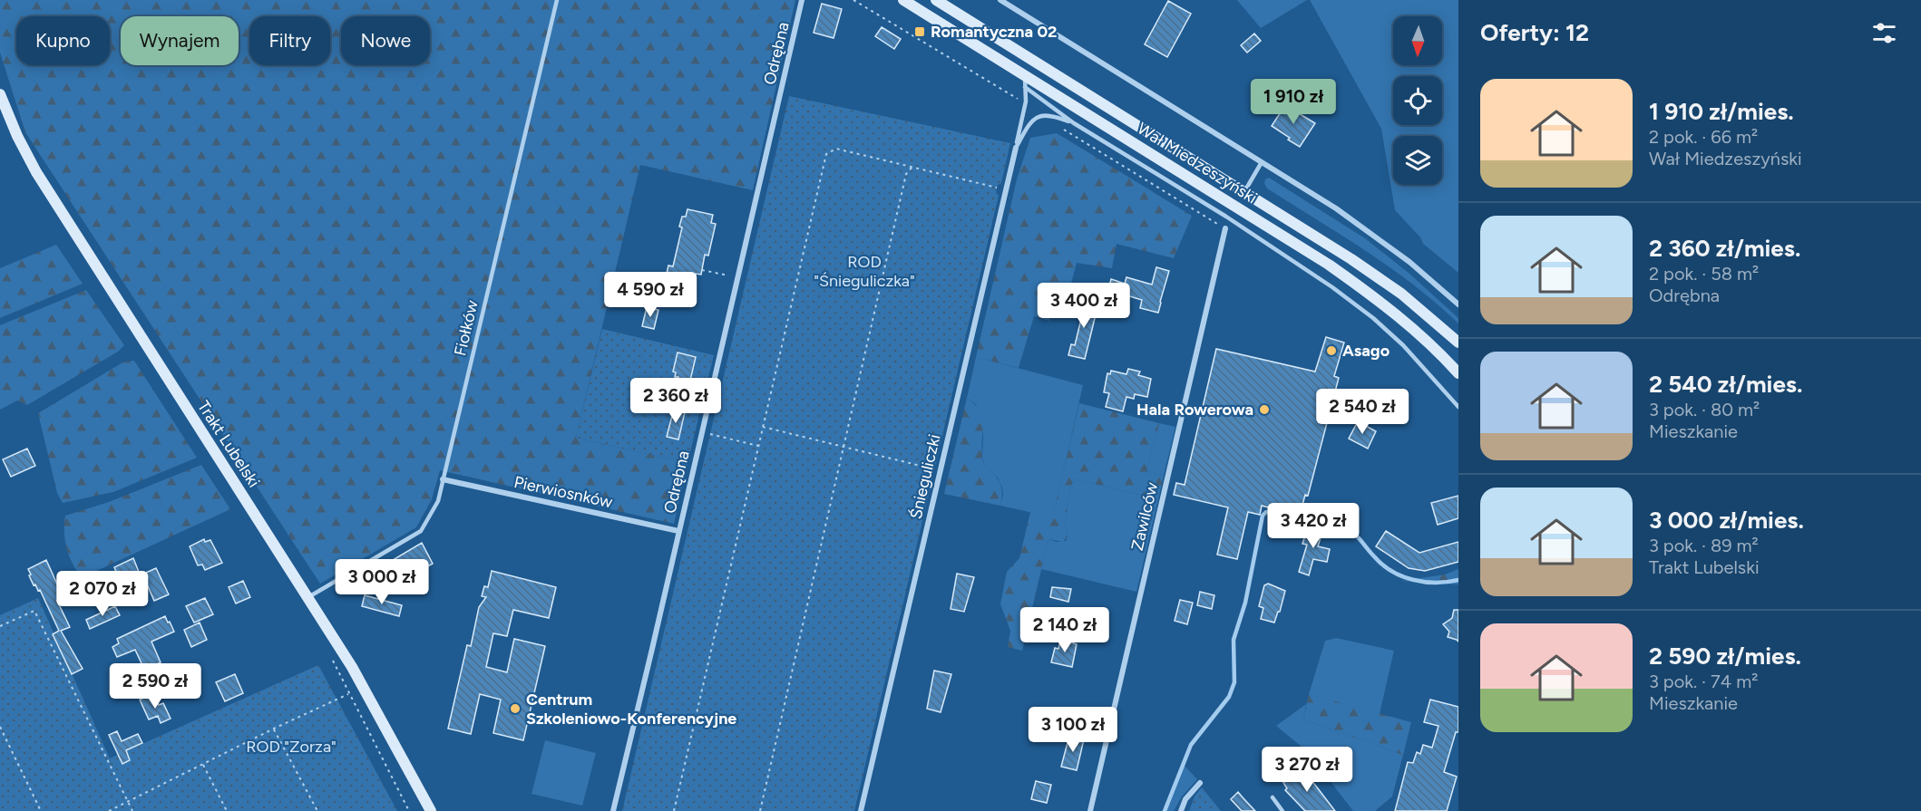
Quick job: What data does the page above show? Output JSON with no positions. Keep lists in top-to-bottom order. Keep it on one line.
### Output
{"streets":{"main road":["Wał Miedzeszyński","Trakt Lubelski"],"street":["Odrębna","Śnieguliczki","Pierwiosnków","Zawilców"],"lane":["Fiołków"]},"crossings":[["Odrębna","Pierwiosnków"],["Fiołków","Trakt Lubelski"],["Fiołków","Pierwiosnków"]],"parks":["ROD \"Śnieguliczka\"","ROD \"Zorza\""],"places":{"transit":["Romantyczna 02"],"other":["Asago","Hala Rowerowa","Centrum Szkoleniowo-Konferencyjne"]},"north":"bottom","page":{"heading":"Oferty: 12","chip":["Kupno","Wynajem","Filtry","Nowe"],"list":[{"name":"1 910 zł/mies.","note":"2 pok. · 66 m² · Wał Miedzeszyński"},{"name":"2 360 zł/mies.","note":"2 pok. · 58 m² · Odrębna"},{"name":"2 540 zł/mies.","note":"3 pok. · 80 m² · Mieszkanie"},{"name":"3 000 zł/mies.","note":"3 pok. · 89 m² · Trakt Lubelski"},{"name":"2 590 zł/mies.","note":"3 pok. · 74 m² · Mieszkanie"}],"price":["1 910 zł","4 590 zł","3 400 zł","2 360 zł","2 540 zł","3 420 zł","3 000 zł","2 070 zł","2 140 zł","2 590 zł","3 100 zł","3 270 zł"]}}
